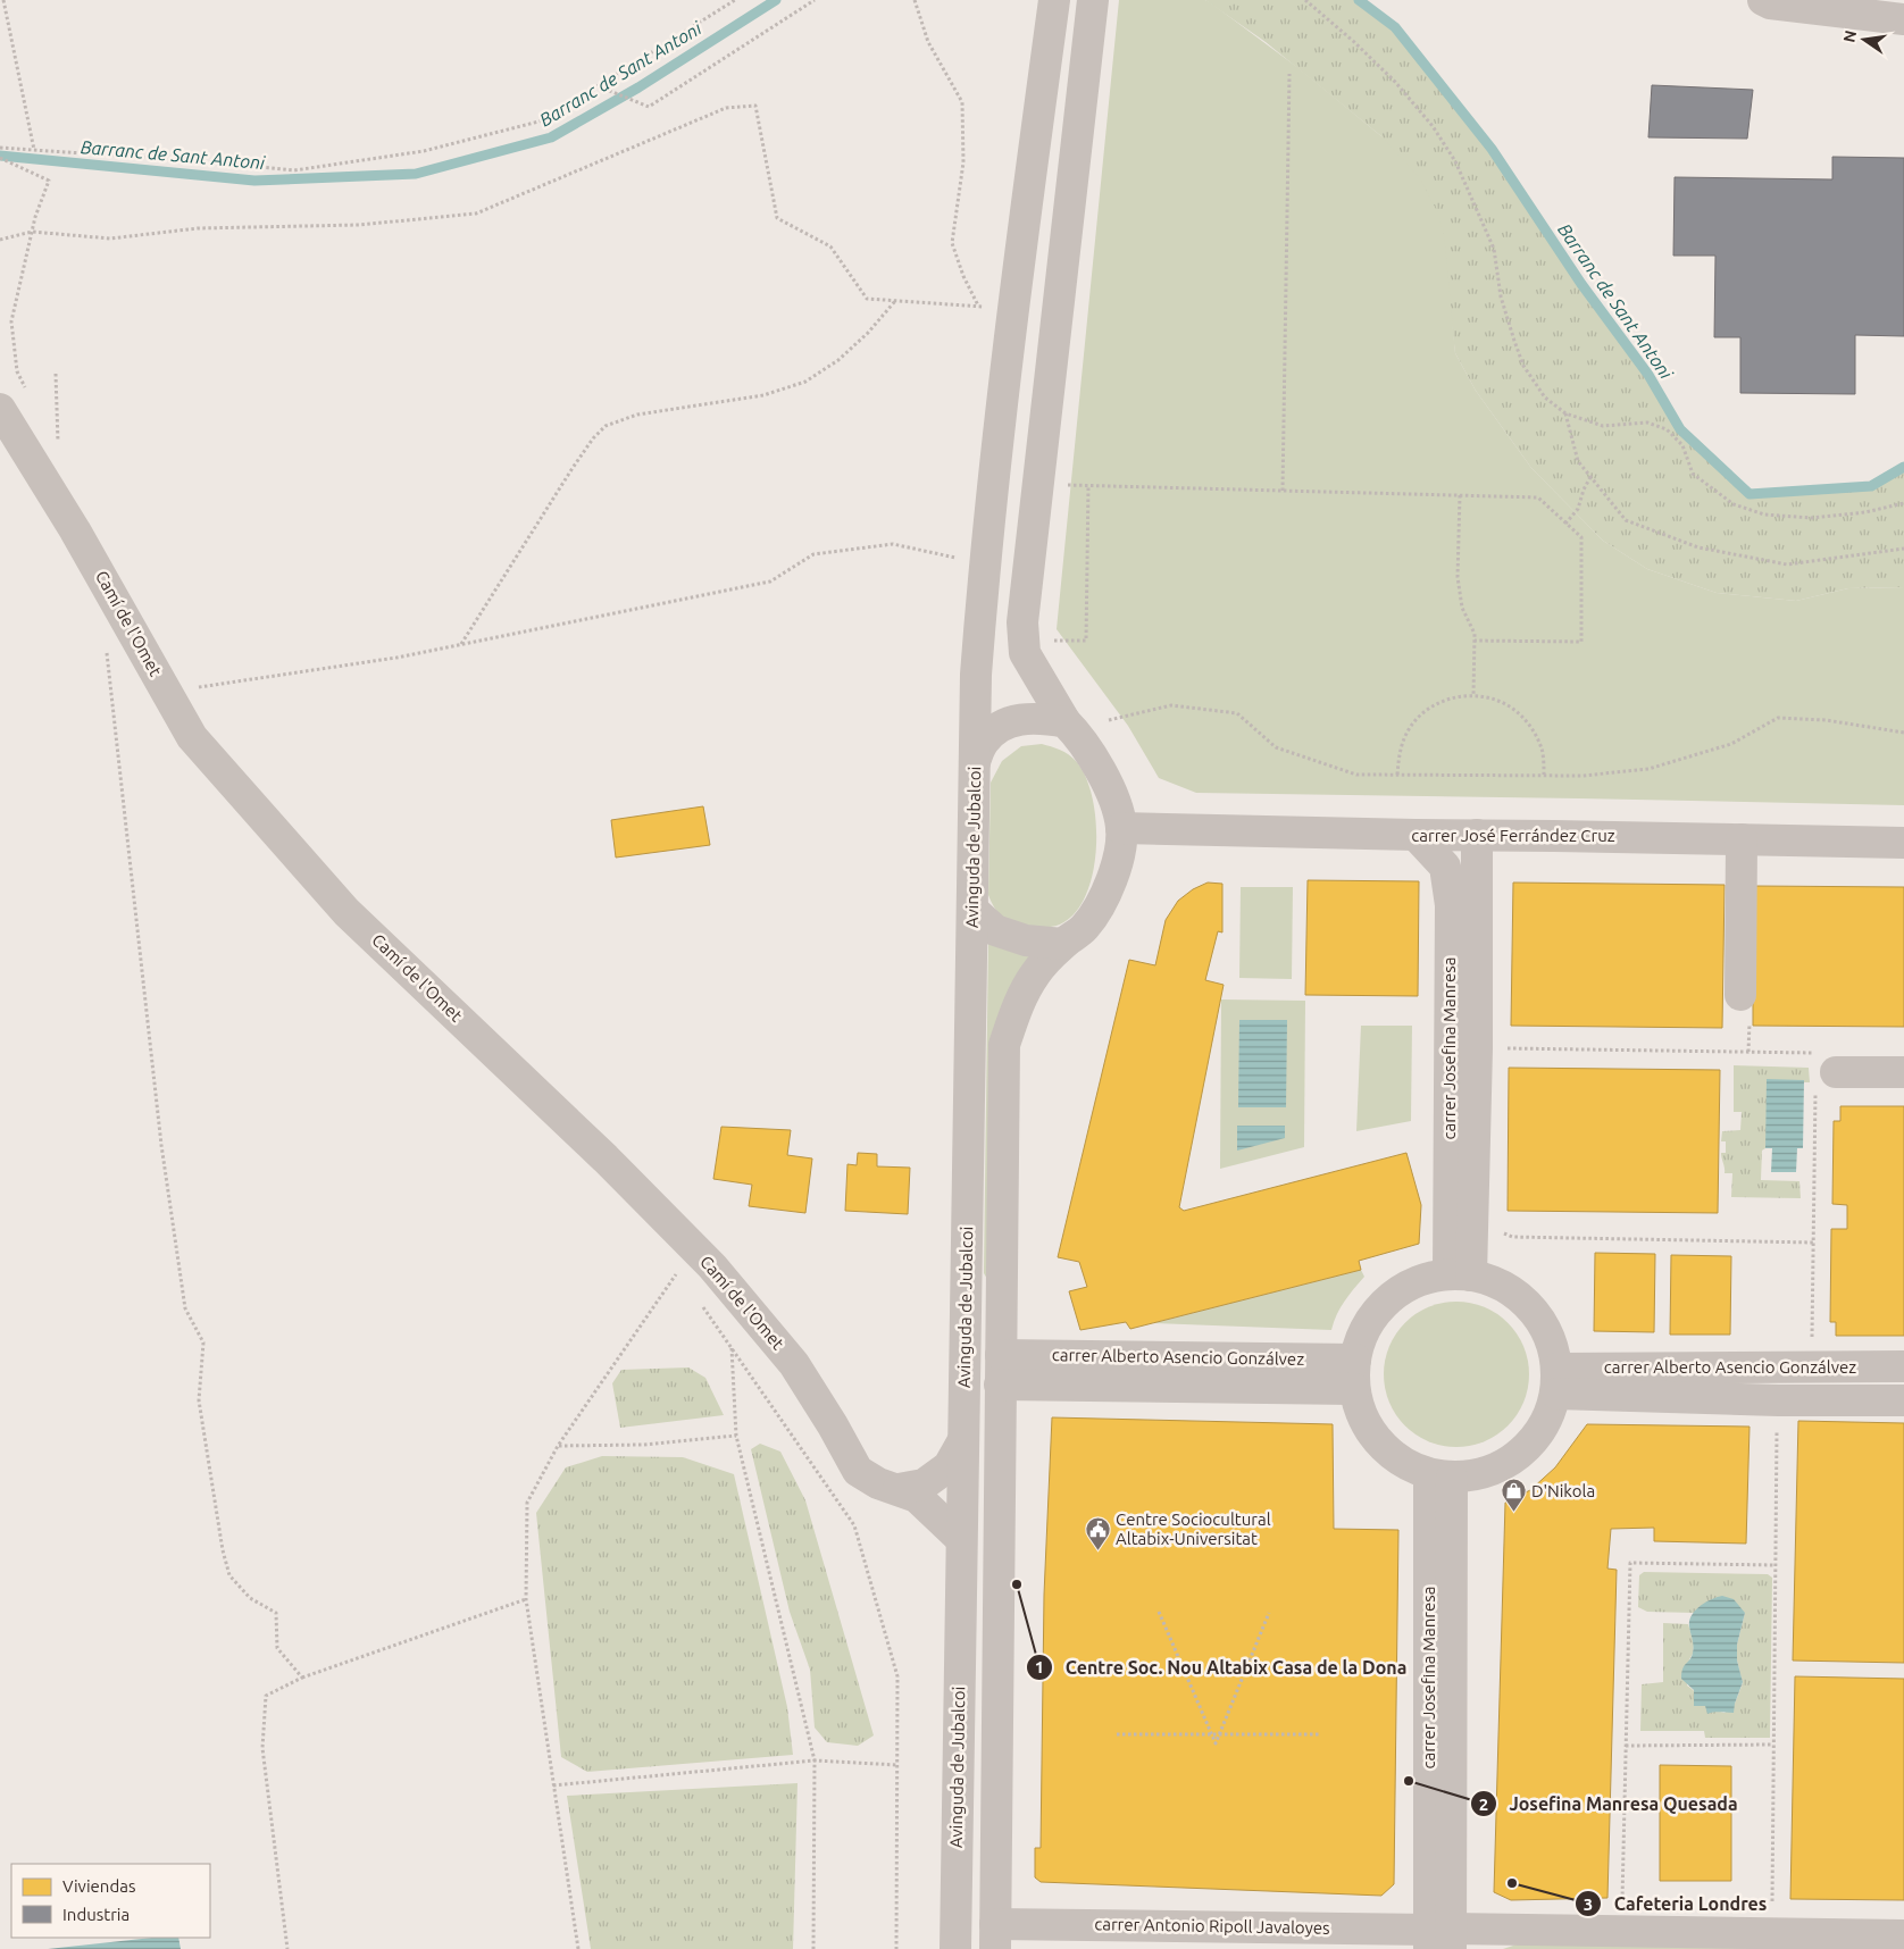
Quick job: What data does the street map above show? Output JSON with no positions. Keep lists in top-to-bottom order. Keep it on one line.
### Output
{"streets":{"street":["Camí de l'Omet","carrer José Ferrández Cruz","Avinguda de Jubalcoi","carrer Josefina Manresa","carrer Alberto Asencio Gonzálvez","carrer Antonio Ripoll Javaloyes"]},"crossings":[["Camí de l'Omet","Avinguda de Jubalcoi"],["carrer José Ferrández Cruz","Avinguda de Jubalcoi"],["carrer José Ferrández Cruz","carrer Josefina Manresa"],["Avinguda de Jubalcoi","carrer Alberto Asencio Gonzálvez"],["Avinguda de Jubalcoi","carrer Antonio Ripoll Javaloyes"],["carrer Josefina Manresa","carrer Alberto Asencio Gonzálvez"],["carrer Josefina Manresa","carrer Antonio Ripoll Javaloyes"]],"water":["Barranc de Sant Antoni"],"places":{"shop":["D'Nikola"],"public building":["Centre Sociocultural Altabix-Universitat"],"other":["Centre Soc. Nou Altabix Casa de la Dona","Josefina Manresa Quesada","Cafeteria Londres"]},"legend":["Viviendas","Industria"],"north":"left"}
